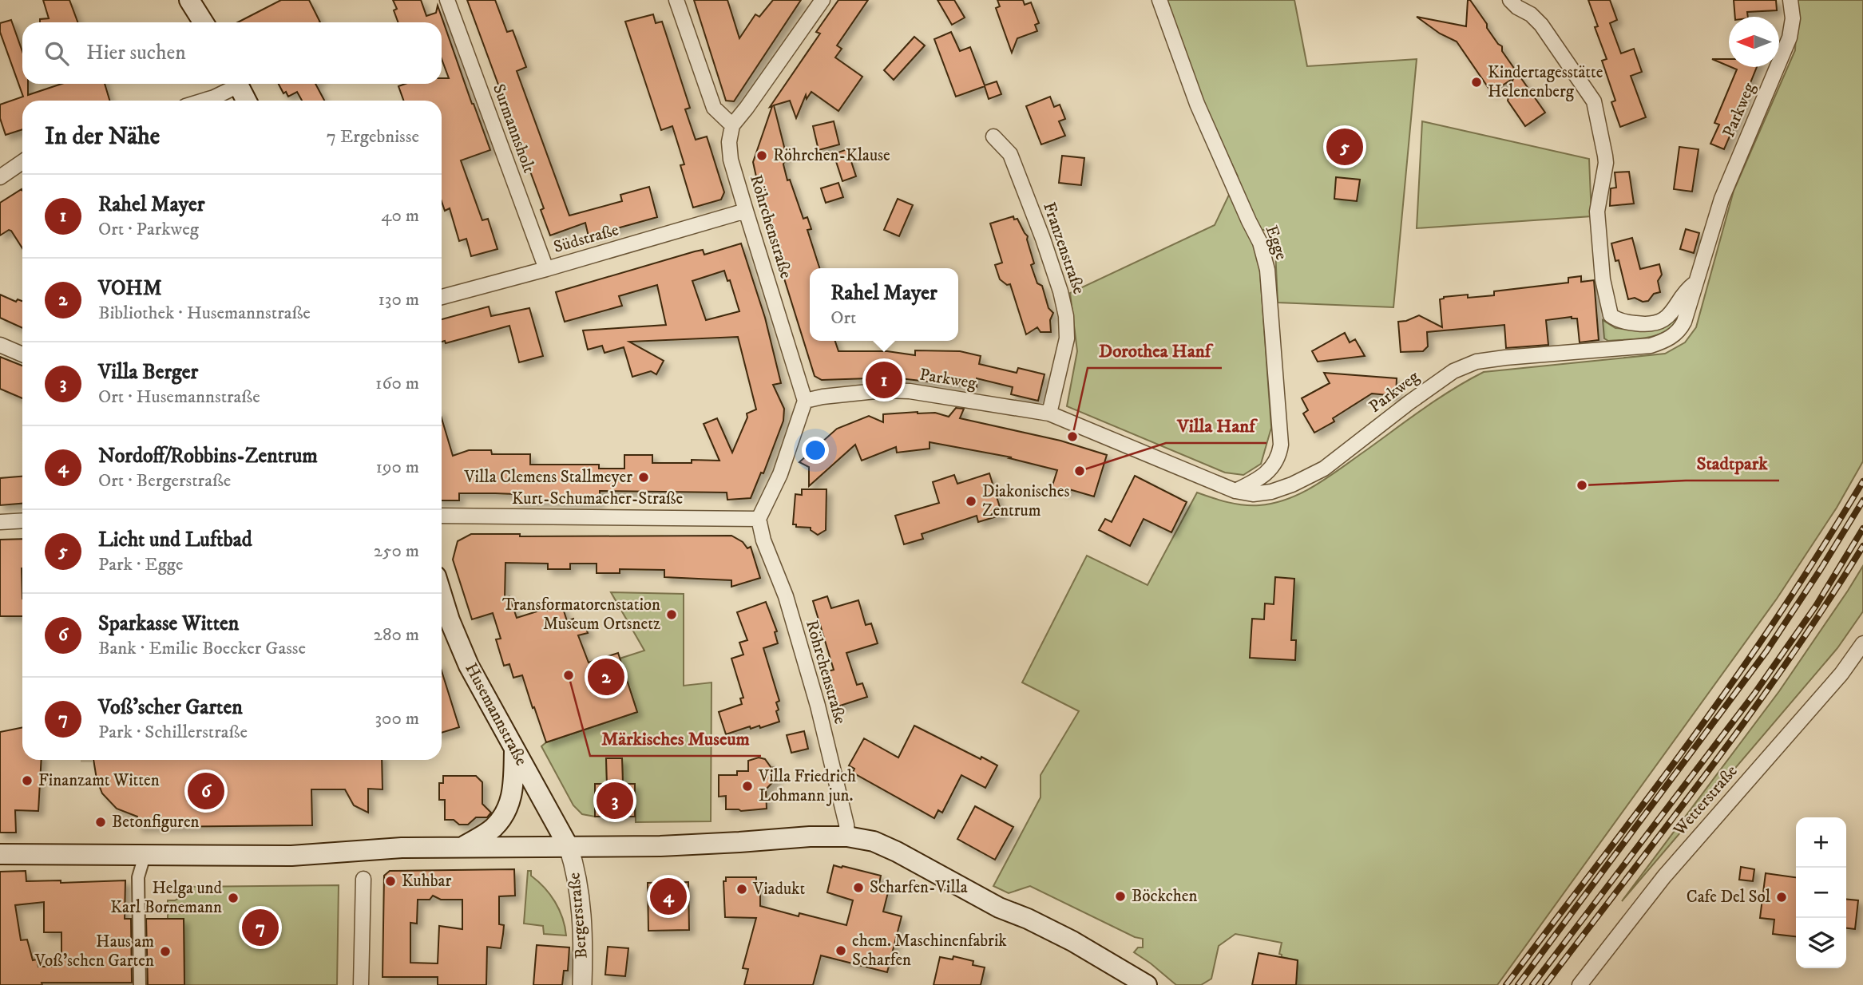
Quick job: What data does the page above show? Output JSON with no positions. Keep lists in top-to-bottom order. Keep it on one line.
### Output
{"streets":{"main road":["Husemannstraße"],"street":["Parkweg","Surmannsholt","Röhrchenstraße","Südstraße","Egge","Franzenstraße","Kurt-Schumacher-Straße","Wetterstraße","Bergerstraße"]},"crossings":[["Parkweg","Röhrchenstraße"],["Parkweg","Egge"],["Parkweg","Franzenstraße"],["Surmannsholt","Südstraße"],["Röhrchenstraße","Südstraße"],["Röhrchenstraße","Kurt-Schumacher-Straße"],["Husemannstraße","Bergerstraße"]],"places":["Kindertagesstätte Helenenberg","Röhrchen-Klause","Dorothea Hanf","Villa Hanf","Villa Clemens Stallmeyer","Stadtpark","Diakonisches Zentrum","Transformatorenstation Museum Ortsnetz","Märkisches Museum","Finanzamt Witten","Villa Friedrich Lohmann jun.","Betonfiguren","Kuhbar","Scharfen-Villa","Viadukt","Böckchen","Cafe Del Sol","Helga und Karl Bornemann","ehem. Maschinenfabrik Scharfen","Haus am Voß’schen Garten"],"north":"left","page":{"search":"Hier suchen","heading":["In der Nähe","7 Ergebnisse"],"pins":["5","1","2","6","3","4","7"],"list":[{"mark":"1","name":"Rahel Mayer","note":"Ort · Parkweg","value":"40 m"},{"mark":"2","name":"VOHM","note":"Bibliothek · Husemannstraße","value":"130 m"},{"mark":"3","name":"Villa Berger","note":"Ort · Husemannstraße","value":"160 m"},{"mark":"4","name":"Nordoff/Robbins-Zentrum","note":"Ort · Bergerstraße","value":"190 m"},{"mark":"5","name":"Licht und Luftbad","note":"Park · Egge","value":"250 m"},{"mark":"6","name":"Sparkasse Witten","note":"Bank · Emilie Boecker Gasse","value":"280 m"},{"mark":"7","name":"Voß’scher Garten","note":"Park · Schillerstraße","value":"300 m"}],"popup":["Rahel Mayer","Ort"],"map_buttons":["+","−"]}}
